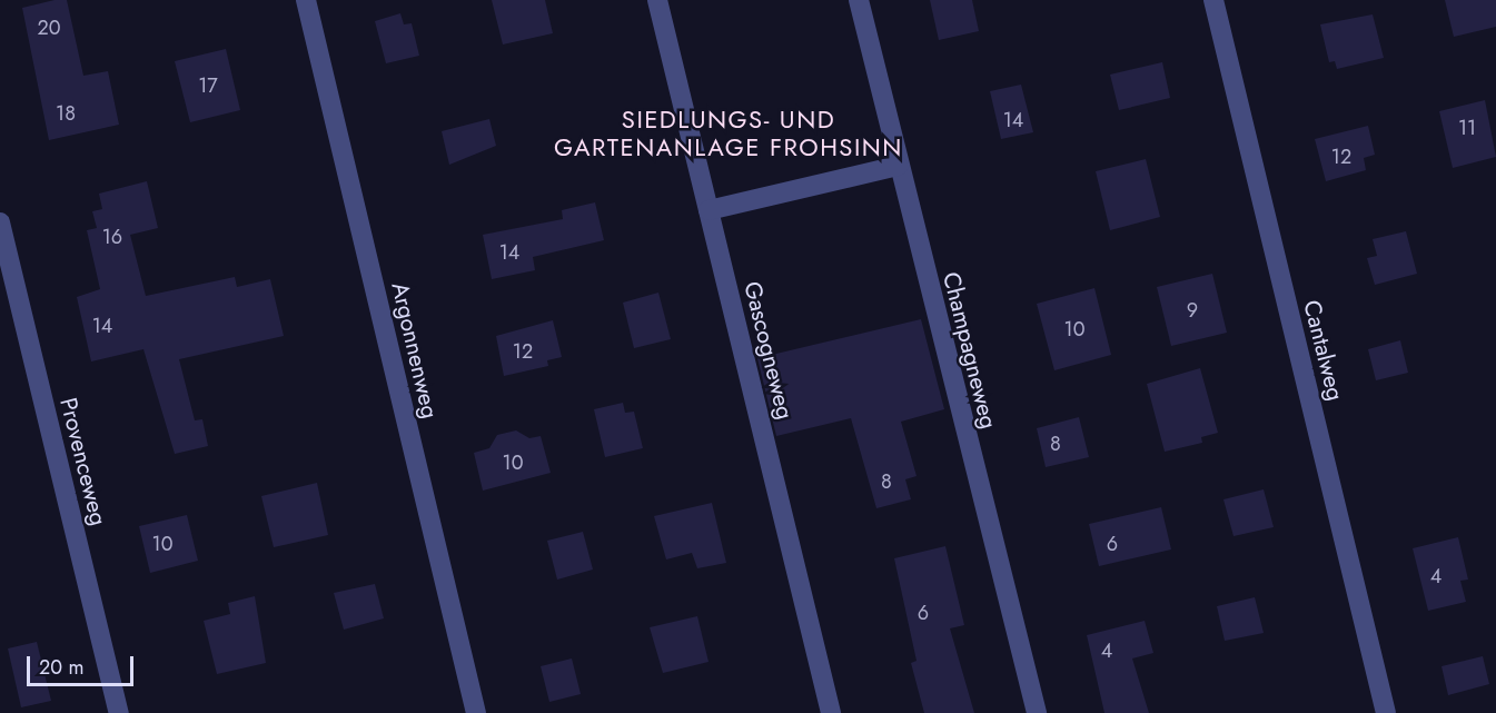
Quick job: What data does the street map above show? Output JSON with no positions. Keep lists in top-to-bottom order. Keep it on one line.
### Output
{"streets":{"lane":["Argonnenweg","Gascogneweg","Champagneweg","Cantalweg","Provenceweg"]},"districts":["SIEDLUNGS- UND GARTENANLAGE FROHSINN"],"house_numbers":["20","17","18","14","11","12","16","14","9","14","10","12","8","10","8","10","6","4","6","4"],"scale_bar":"20 m"}
